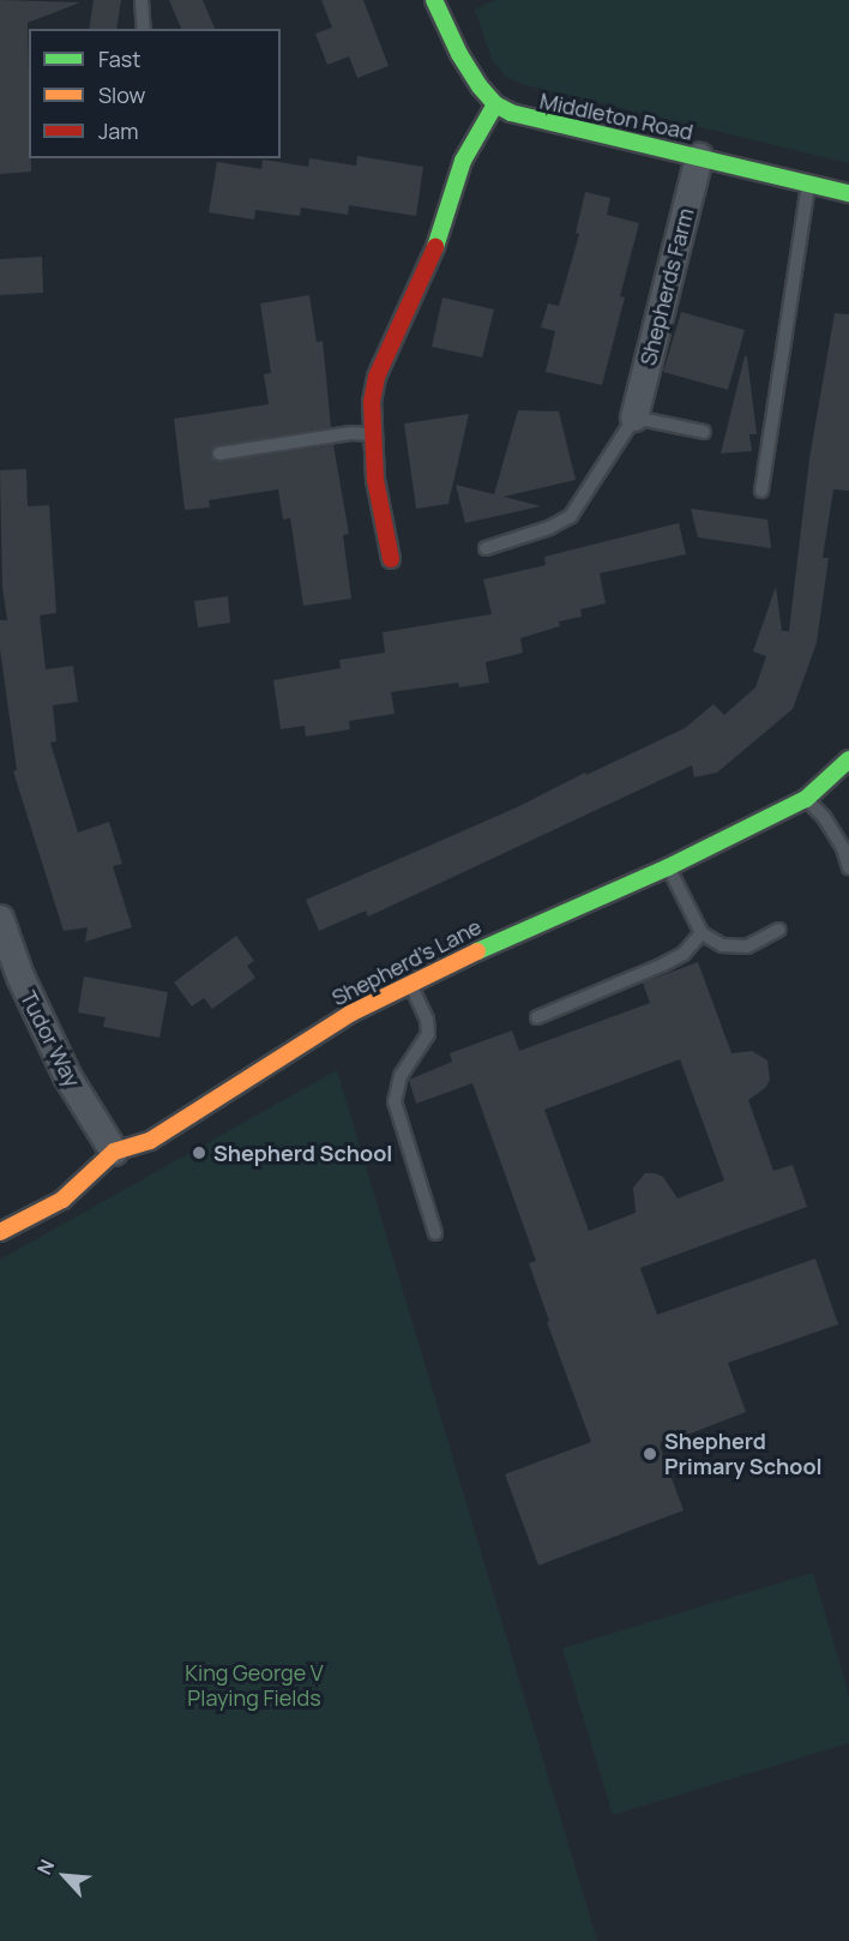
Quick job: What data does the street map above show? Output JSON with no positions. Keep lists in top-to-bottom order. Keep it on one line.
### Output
{"streets":{"street":["Middleton Road","Shepherds Farm","Shepherd's Lane","Tudor Way"]},"crossings":[["Middleton Road","Shepherds Farm"],["Shepherd's Lane","Tudor Way"]],"parks":["King George V Playing Fields"],"places":["Shepherd School","Shepherd Primary School"],"legend":["Fast","Slow","Jam"],"north":"top left"}
